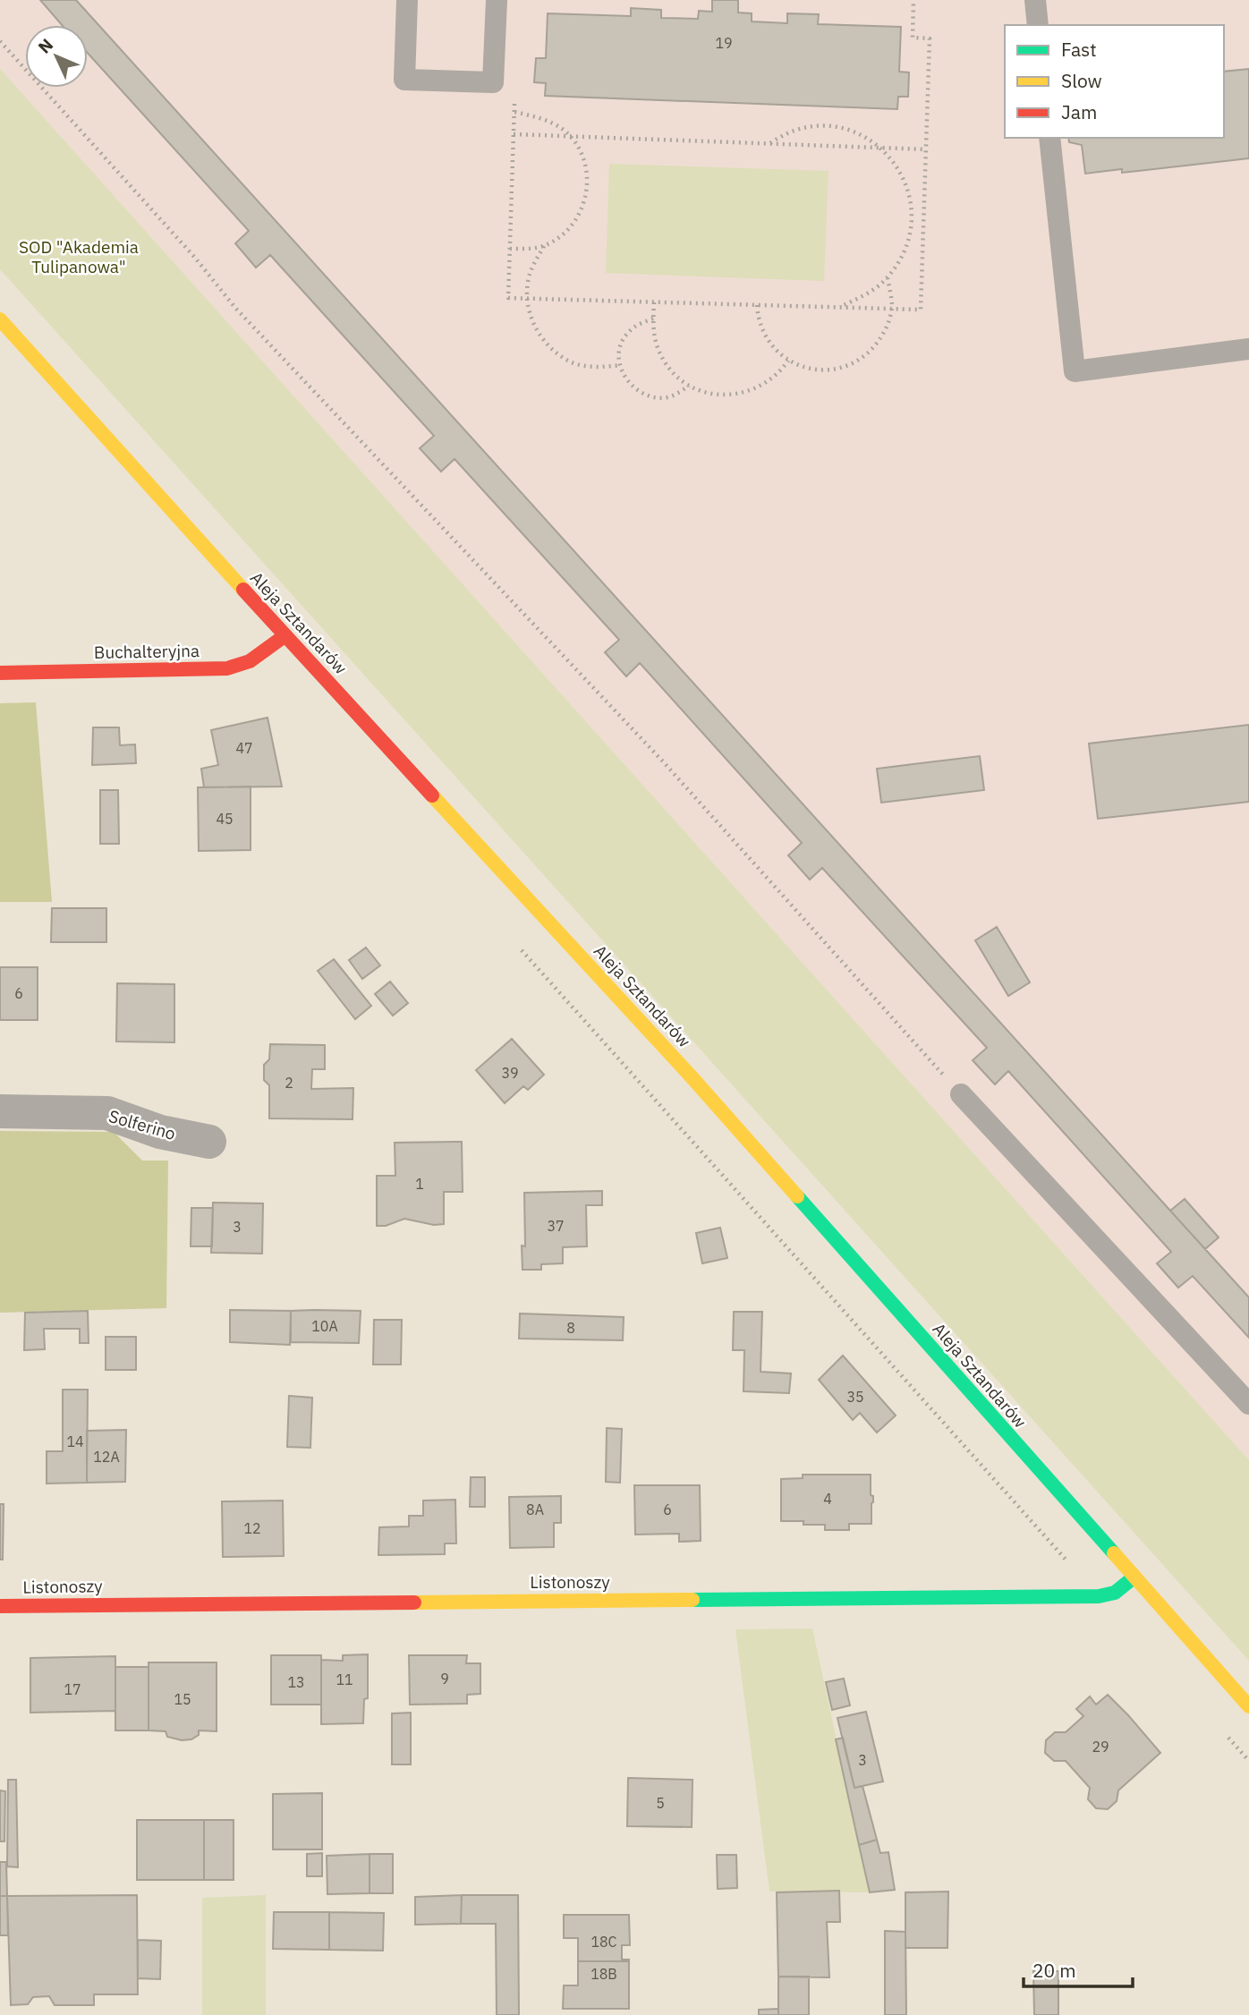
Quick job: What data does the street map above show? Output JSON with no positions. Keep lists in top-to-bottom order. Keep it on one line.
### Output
{"streets":{"street":["Aleja Sztandarów","Buchalteryjna","Solferino","Listonoszy"]},"crossings":[["Aleja Sztandarów","Buchalteryjna"],["Aleja Sztandarów","Listonoszy"]],"parks":["SOD \"Akademia Tulipanowa\""],"house_numbers":["19","47","45","6","39","2","1","37","3","10A","8","35","14","12A","4","8A","6","12","9","11","13","17","15","29","3","5","18C","18B"],"legend":["Fast","Slow","Jam"],"scale_bar":"20 m","north":"top left"}
